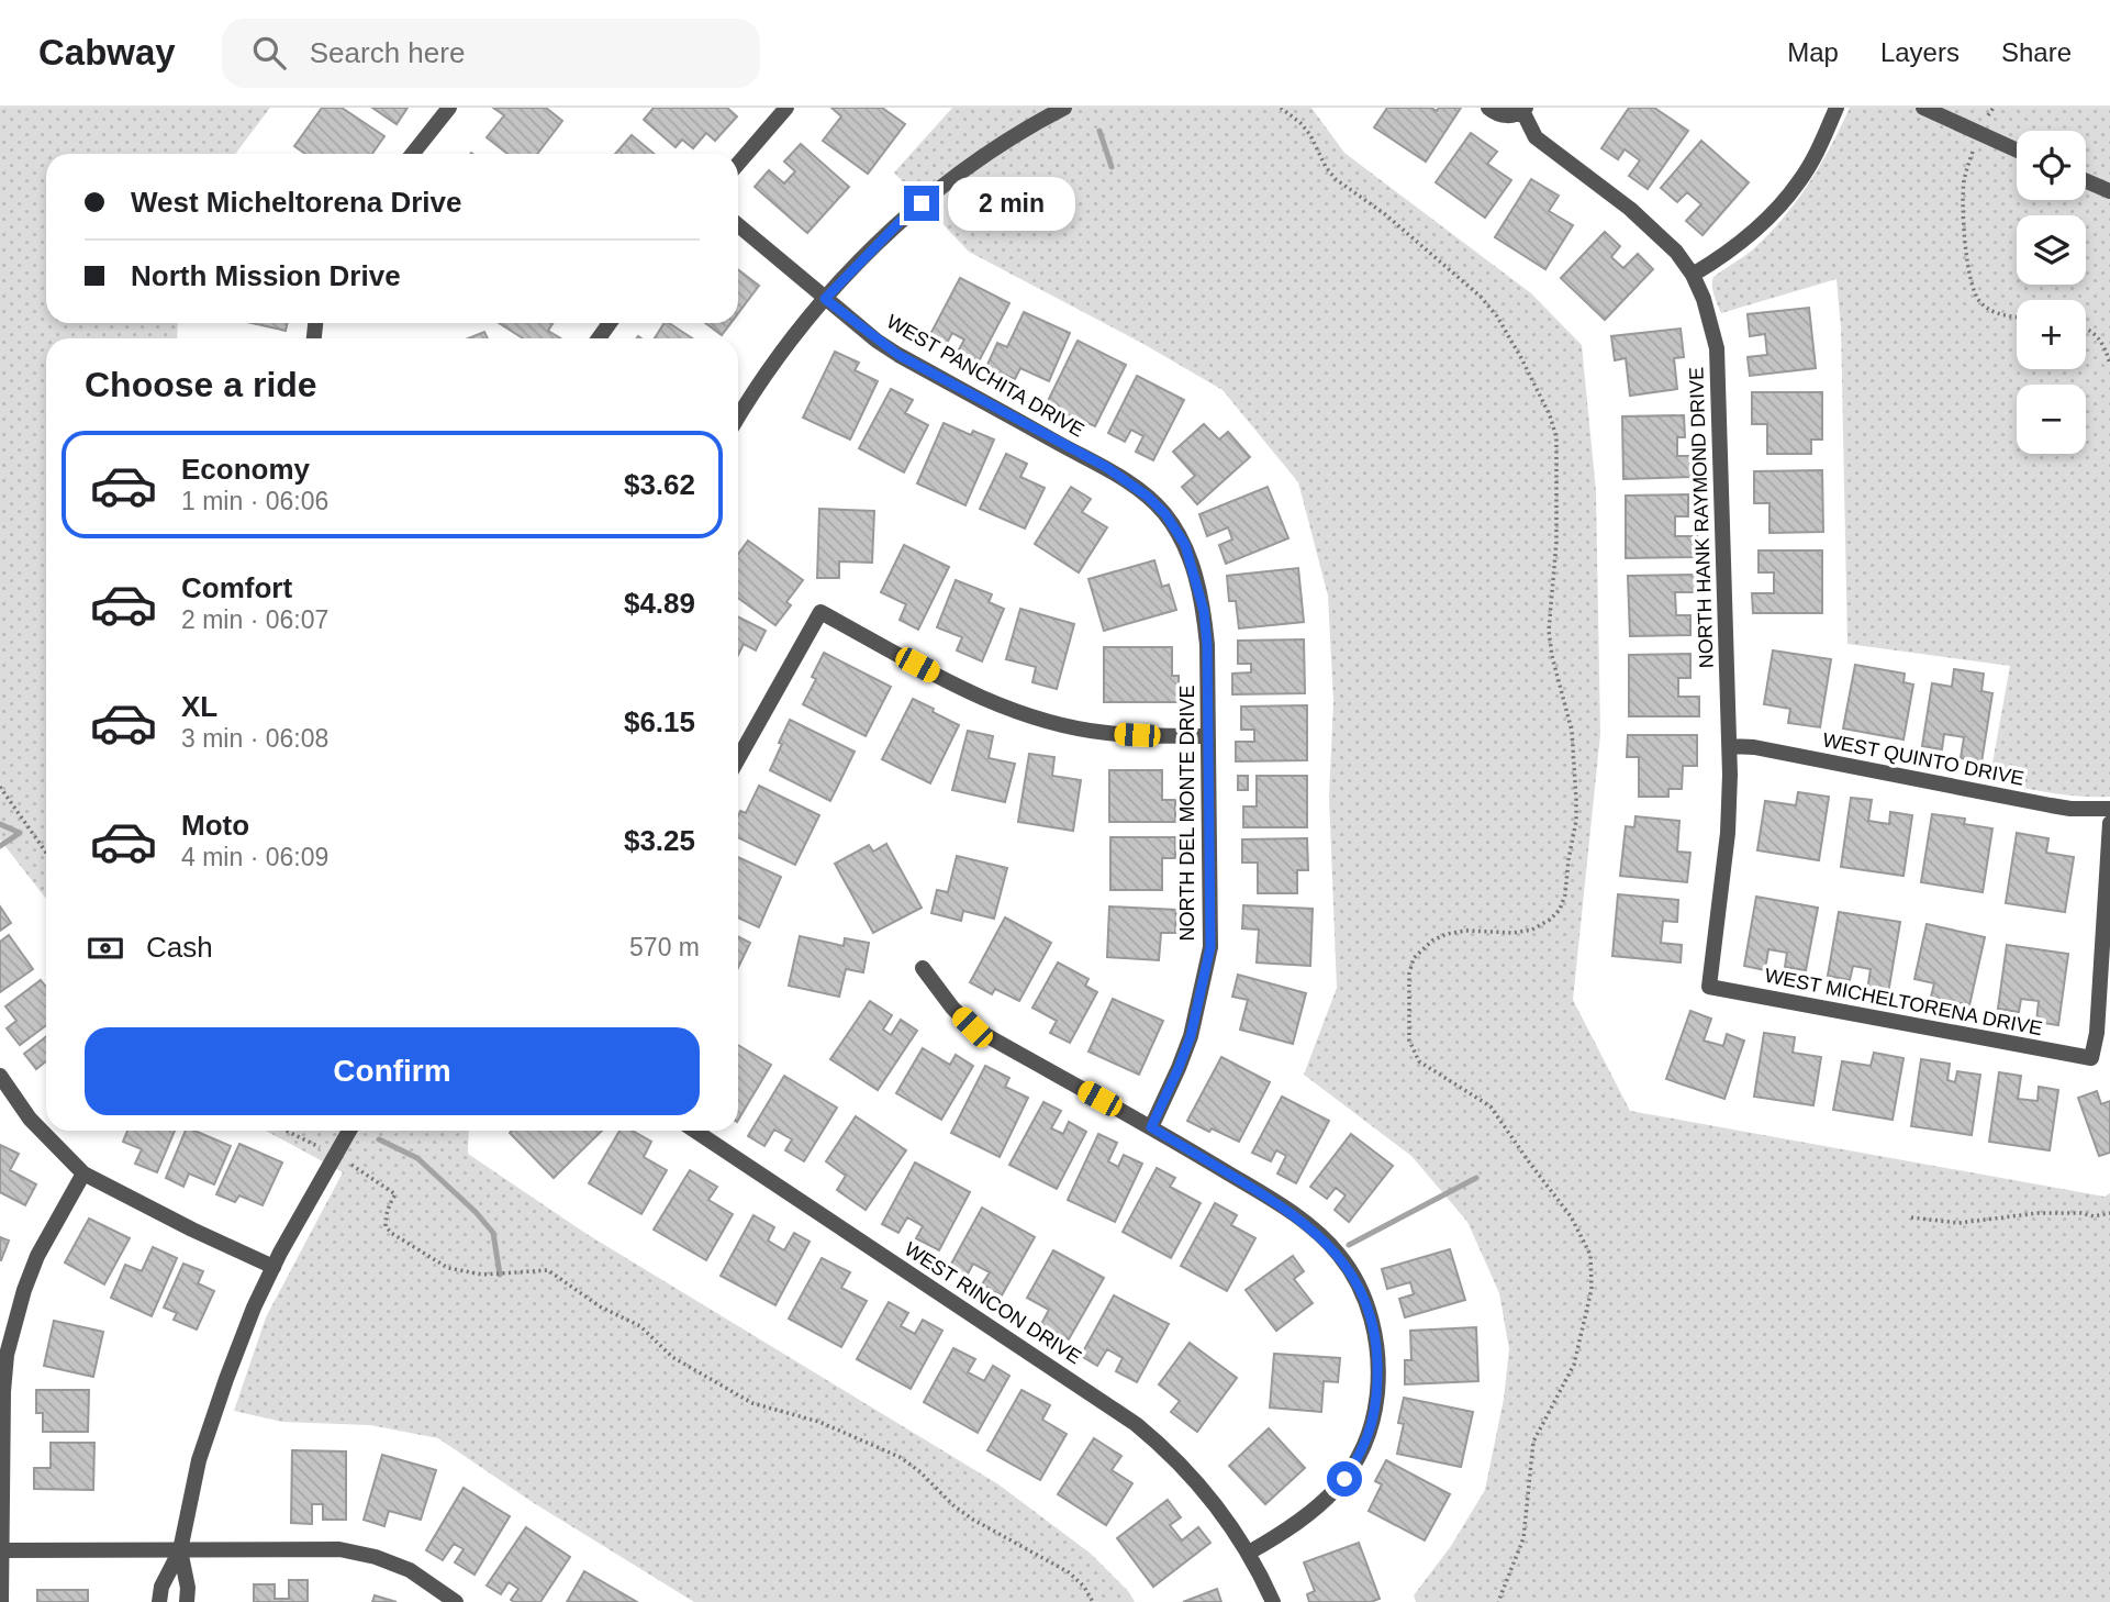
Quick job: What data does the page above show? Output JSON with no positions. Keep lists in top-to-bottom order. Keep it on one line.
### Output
{"streets":{"street":["WEST PANCHITA DRIVE","NORTH HANK RAYMOND DRIVE","WEST QUINTO DRIVE","NORTH DEL MONTE DRIVE","WEST MICHELTORENA DRIVE","WEST RINCON DRIVE"]},"crossings":[["WEST PANCHITA DRIVE","NORTH DEL MONTE DRIVE"],["NORTH HANK RAYMOND DRIVE","WEST QUINTO DRIVE"],["NORTH HANK RAYMOND DRIVE","WEST MICHELTORENA DRIVE"]],"page":{"header":"Cabway","search":"Search here","nav":["Map","Layers","Share"],"map_buttons":["+","−"],"banner":["West Micheltorena Drive","North Mission Drive"],"bubble":"2 min","heading":"Choose a ride","list":[{"name":"Economy","note":"1 min · 06:06","value":"$3.62"},{"name":"Comfort","note":"2 min · 06:07","value":"$4.89"},{"name":"XL","note":"3 min · 06:08","value":"$6.15"},{"name":"Moto","note":"4 min · 06:09","value":"$3.25"}],"pay":["Cash","570 m"],"buttons":"Confirm"}}
